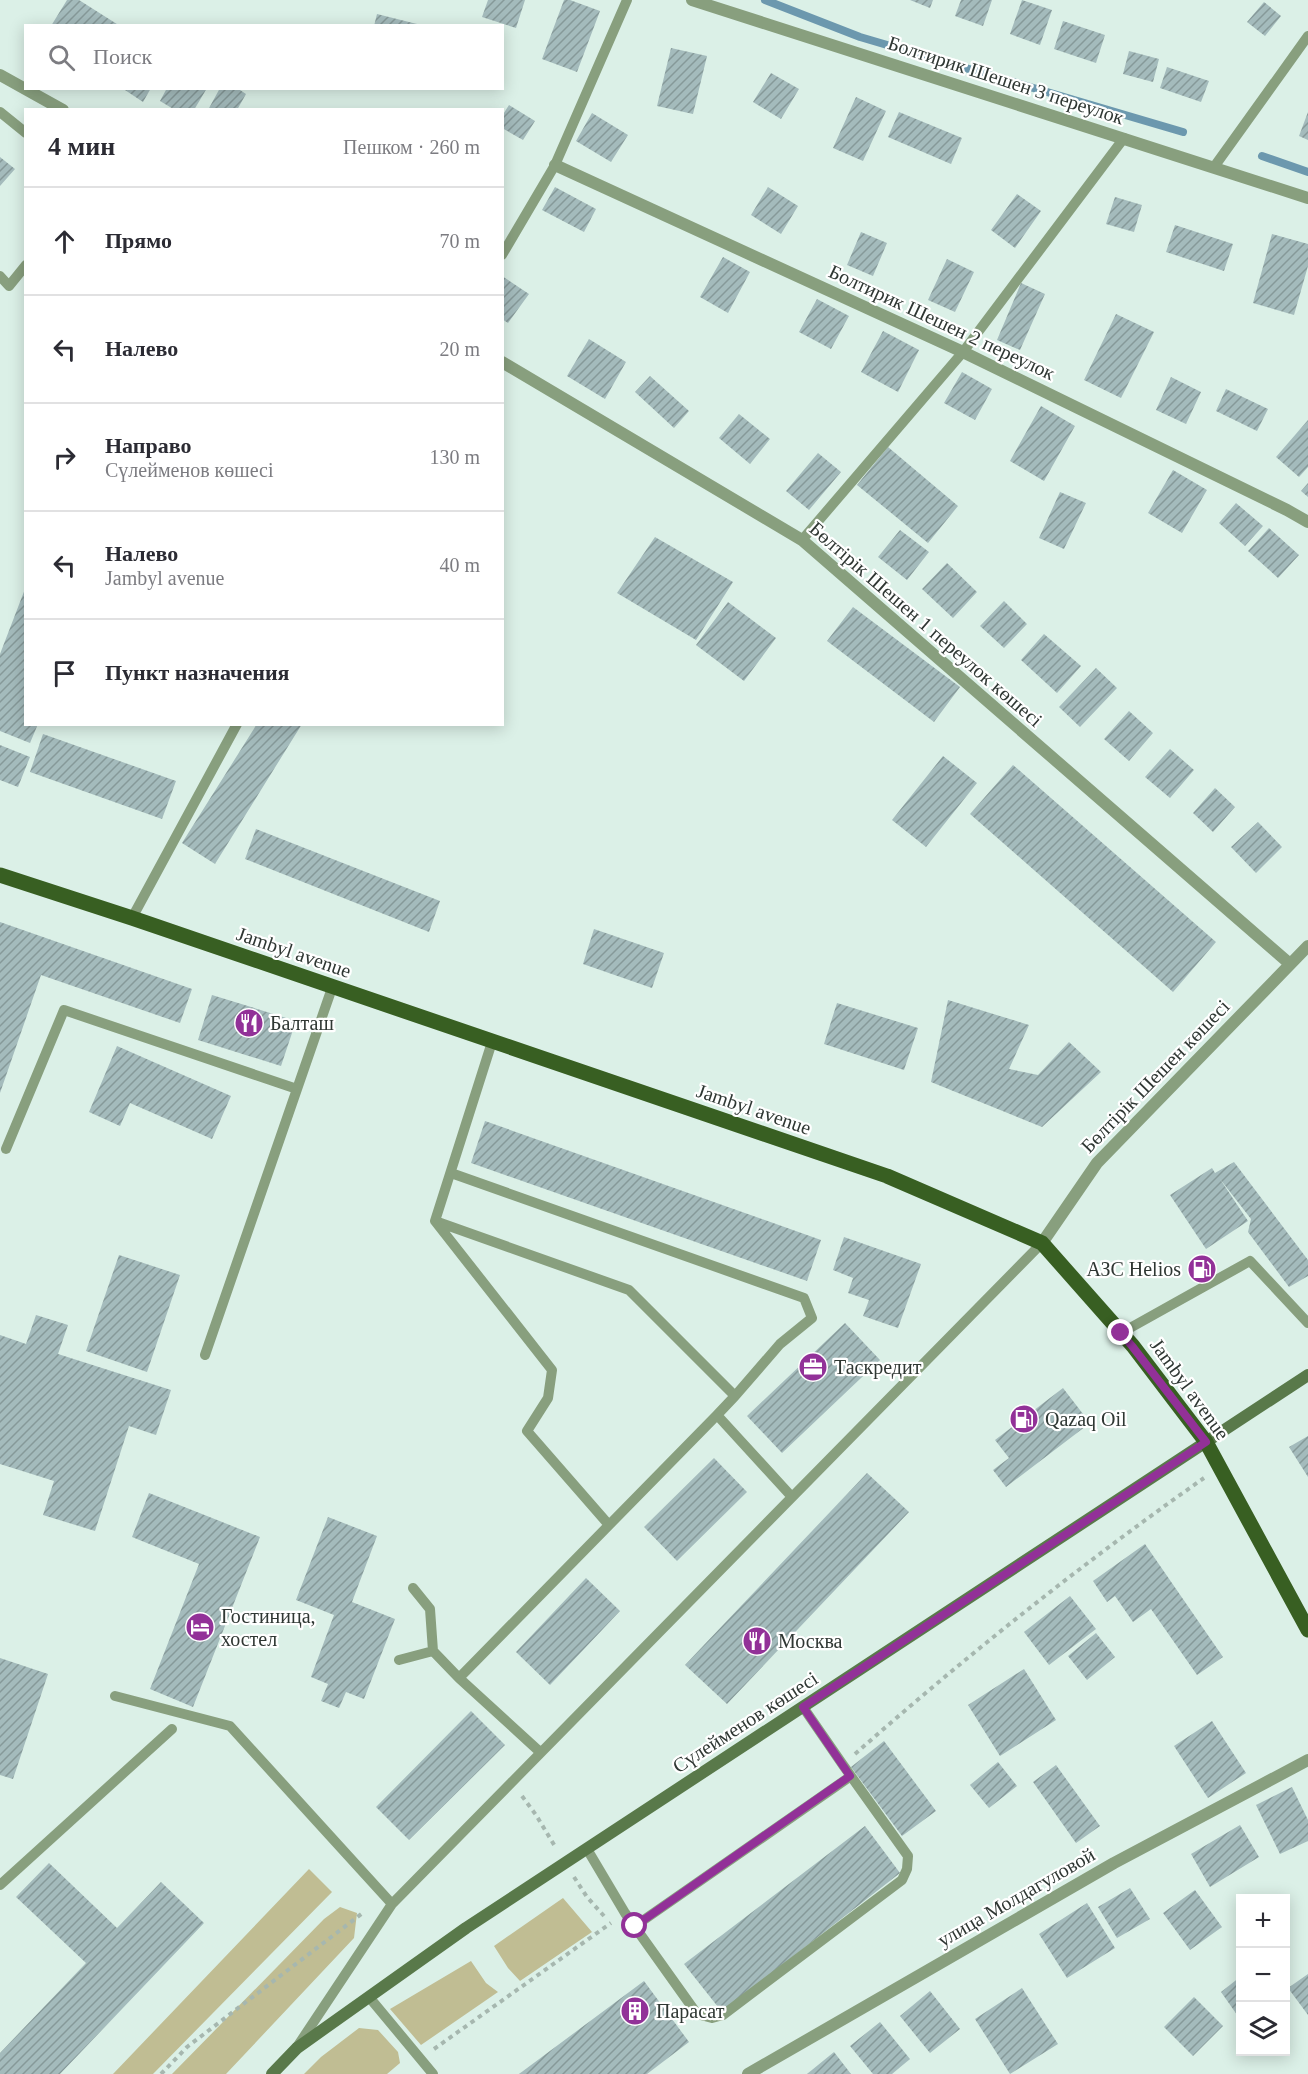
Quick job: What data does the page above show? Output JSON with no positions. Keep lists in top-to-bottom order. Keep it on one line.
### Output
{"streets":{"main road":["Jambyl avenue","Сүлейменов көшесі"],"street":["Болтирик Шешен 3 переулок","Болтирик Шешен 2 переулок","Бөлтірік Шешен 1 переулок көшесі","Бөлтірік Шешен көшесі","улица Молдагуловой"]},"crossings":[["Бөлтірік Шешен 1 переулок көшесі","Бөлтірік Шешен көшесі"],["Jambyl avenue","Бөлтірік Шешен көшесі"],["Jambyl avenue","Сүлейменов көшесі"]],"places":{"restaurant":["Балташ","Москва"],"fuel station":["АЗС Helios","Qazaq Oil"],"office":["Таскредит"],"hotel":["Гостиница, хостел"],"building":["Парасат"]},"page":{"search":"Поиск","heading":["4 мин","Пешком · 260 m"],"list":[["Прямо","70 m"],["Налево","20 m"],["Направо","Сүлейменов көшесі","130 m"],["Налево","Jambyl avenue","40 m"],"Пункт назначения"],"map_buttons":["+","−"]}}
